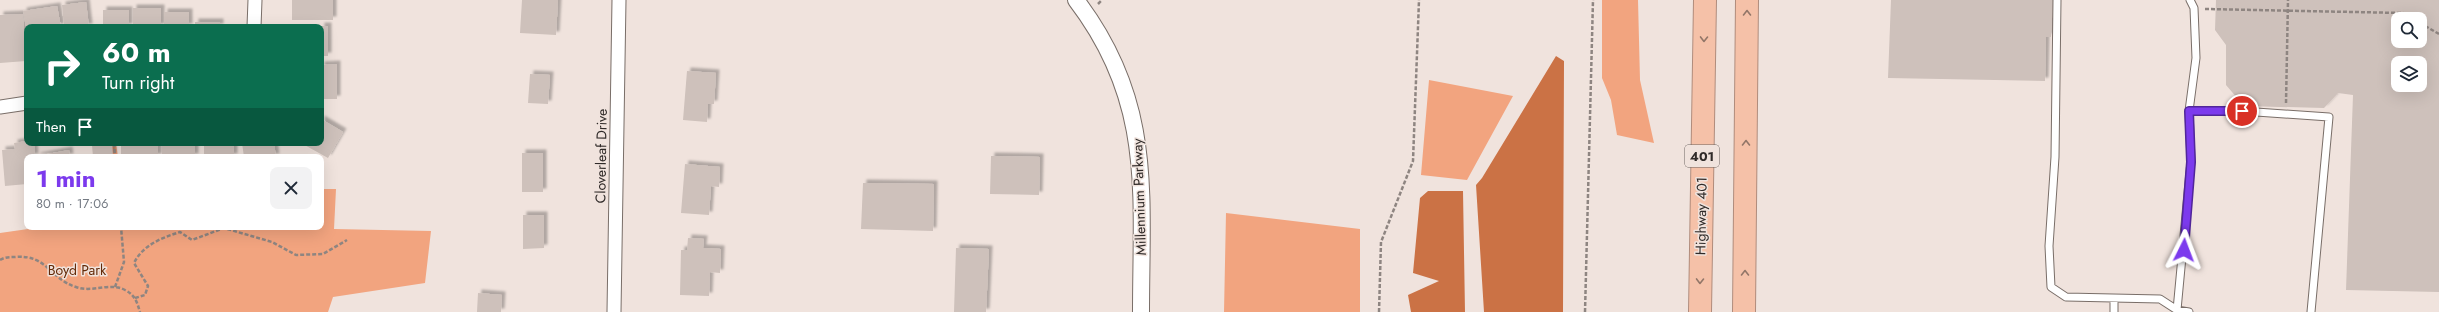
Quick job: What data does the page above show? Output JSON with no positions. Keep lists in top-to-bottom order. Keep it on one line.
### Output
{"streets":{"highway":["401","Highway 401"],"street":["Cloverleaf Drive","Millennium Parkway"]},"parks":["Boyd Park"],"page":{"turn":["60 m","Turn right"],"then":"Then","heading":["1 min","80 m · 17:06"]}}
